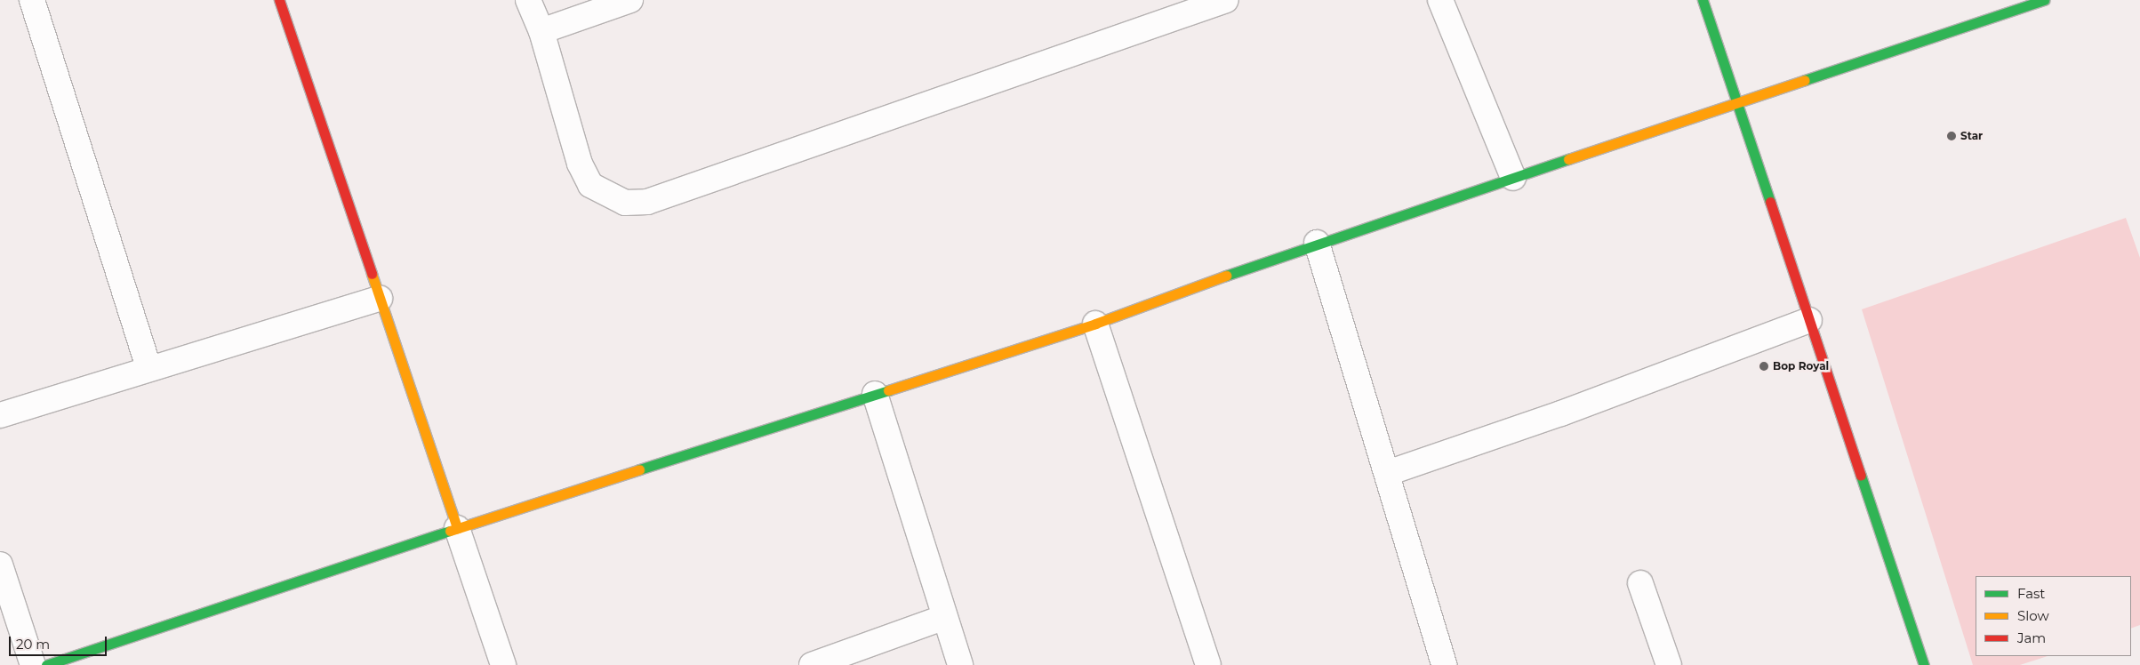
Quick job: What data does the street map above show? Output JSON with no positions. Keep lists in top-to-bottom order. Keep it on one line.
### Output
{"places":["Star","Bop Royal"],"legend":["Fast","Slow","Jam"],"scale_bar":"20 m"}
